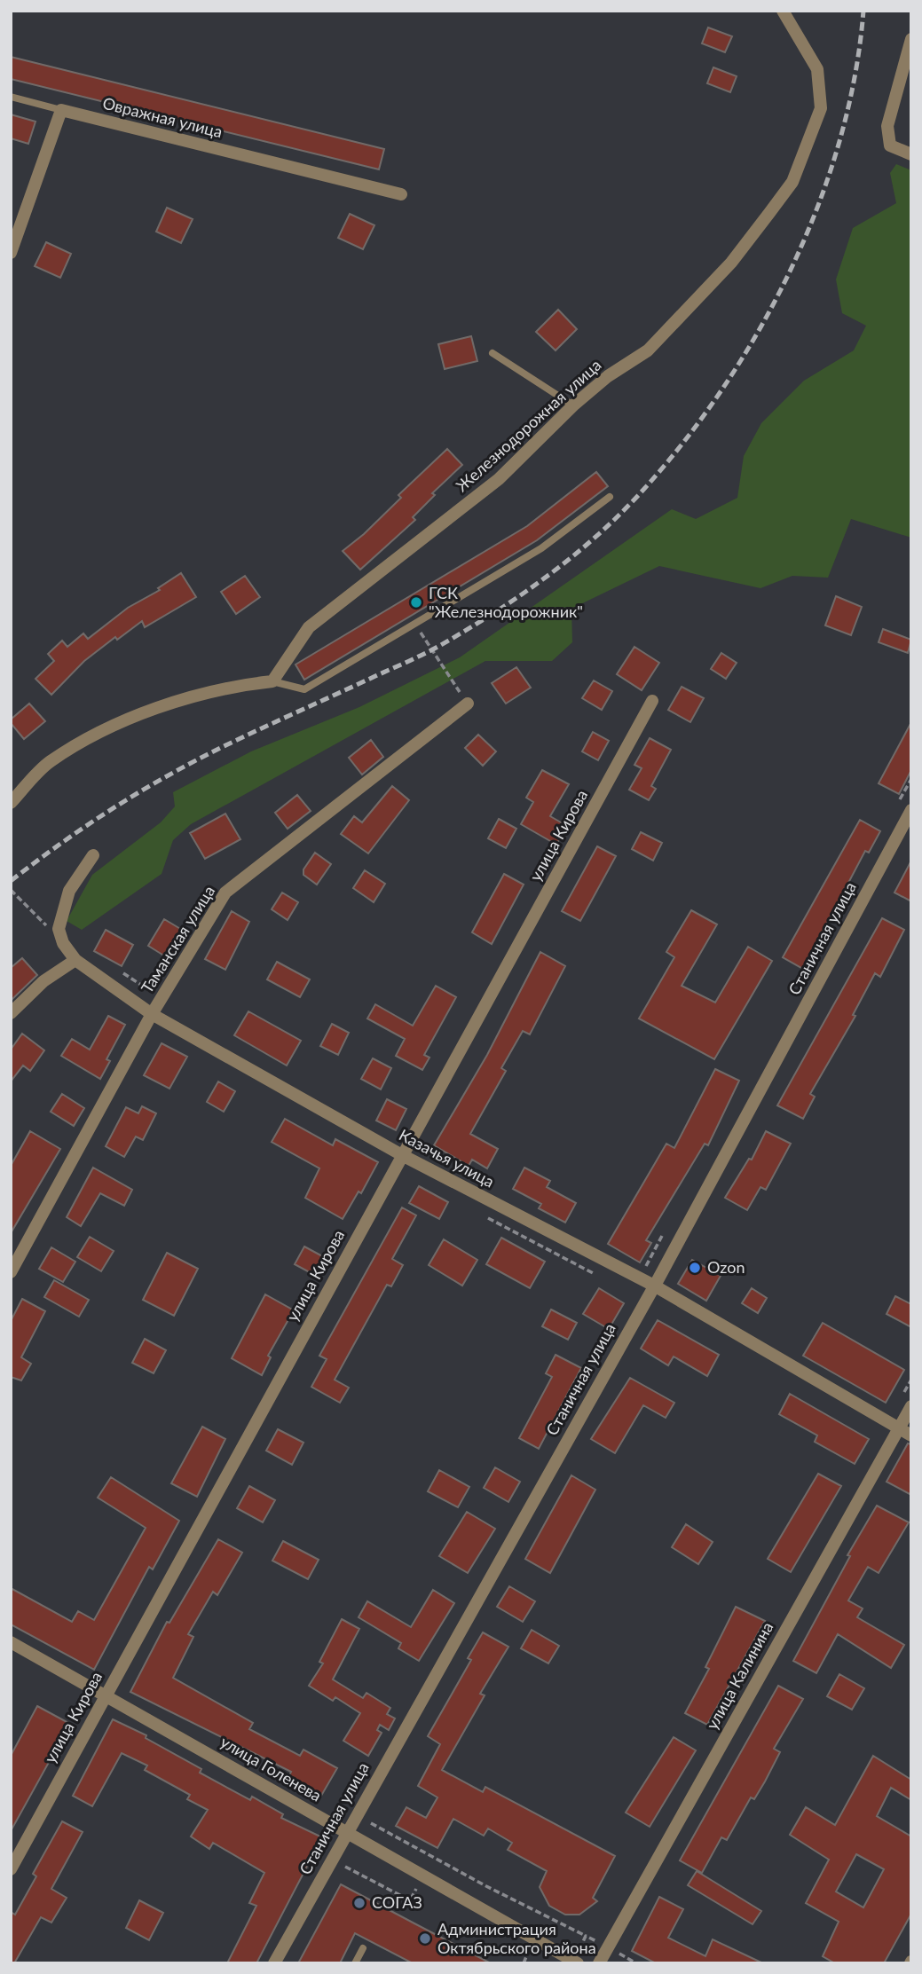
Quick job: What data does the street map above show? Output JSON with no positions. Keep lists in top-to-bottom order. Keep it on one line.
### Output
{"streets":{"street":["Овражная улица","Железнодорожная улица","улица Кирова","Станичная улица","Таманская улица","Казачья улица","улица Калинина","улица Голенева"]},"crossings":[["улица Кирова","Казачья улица"],["улица Кирова","улица Голенева"],["Станичная улица","Казачья улица"],["Станичная улица","улица Голенева"],["Таманская улица","Казачья улица"],["Казачья улица","улица Калинина"]],"places":["ГСК \"Железнодорожник\"","Ozon","СОГАЗ","Администрация Октябрьского района"]}
